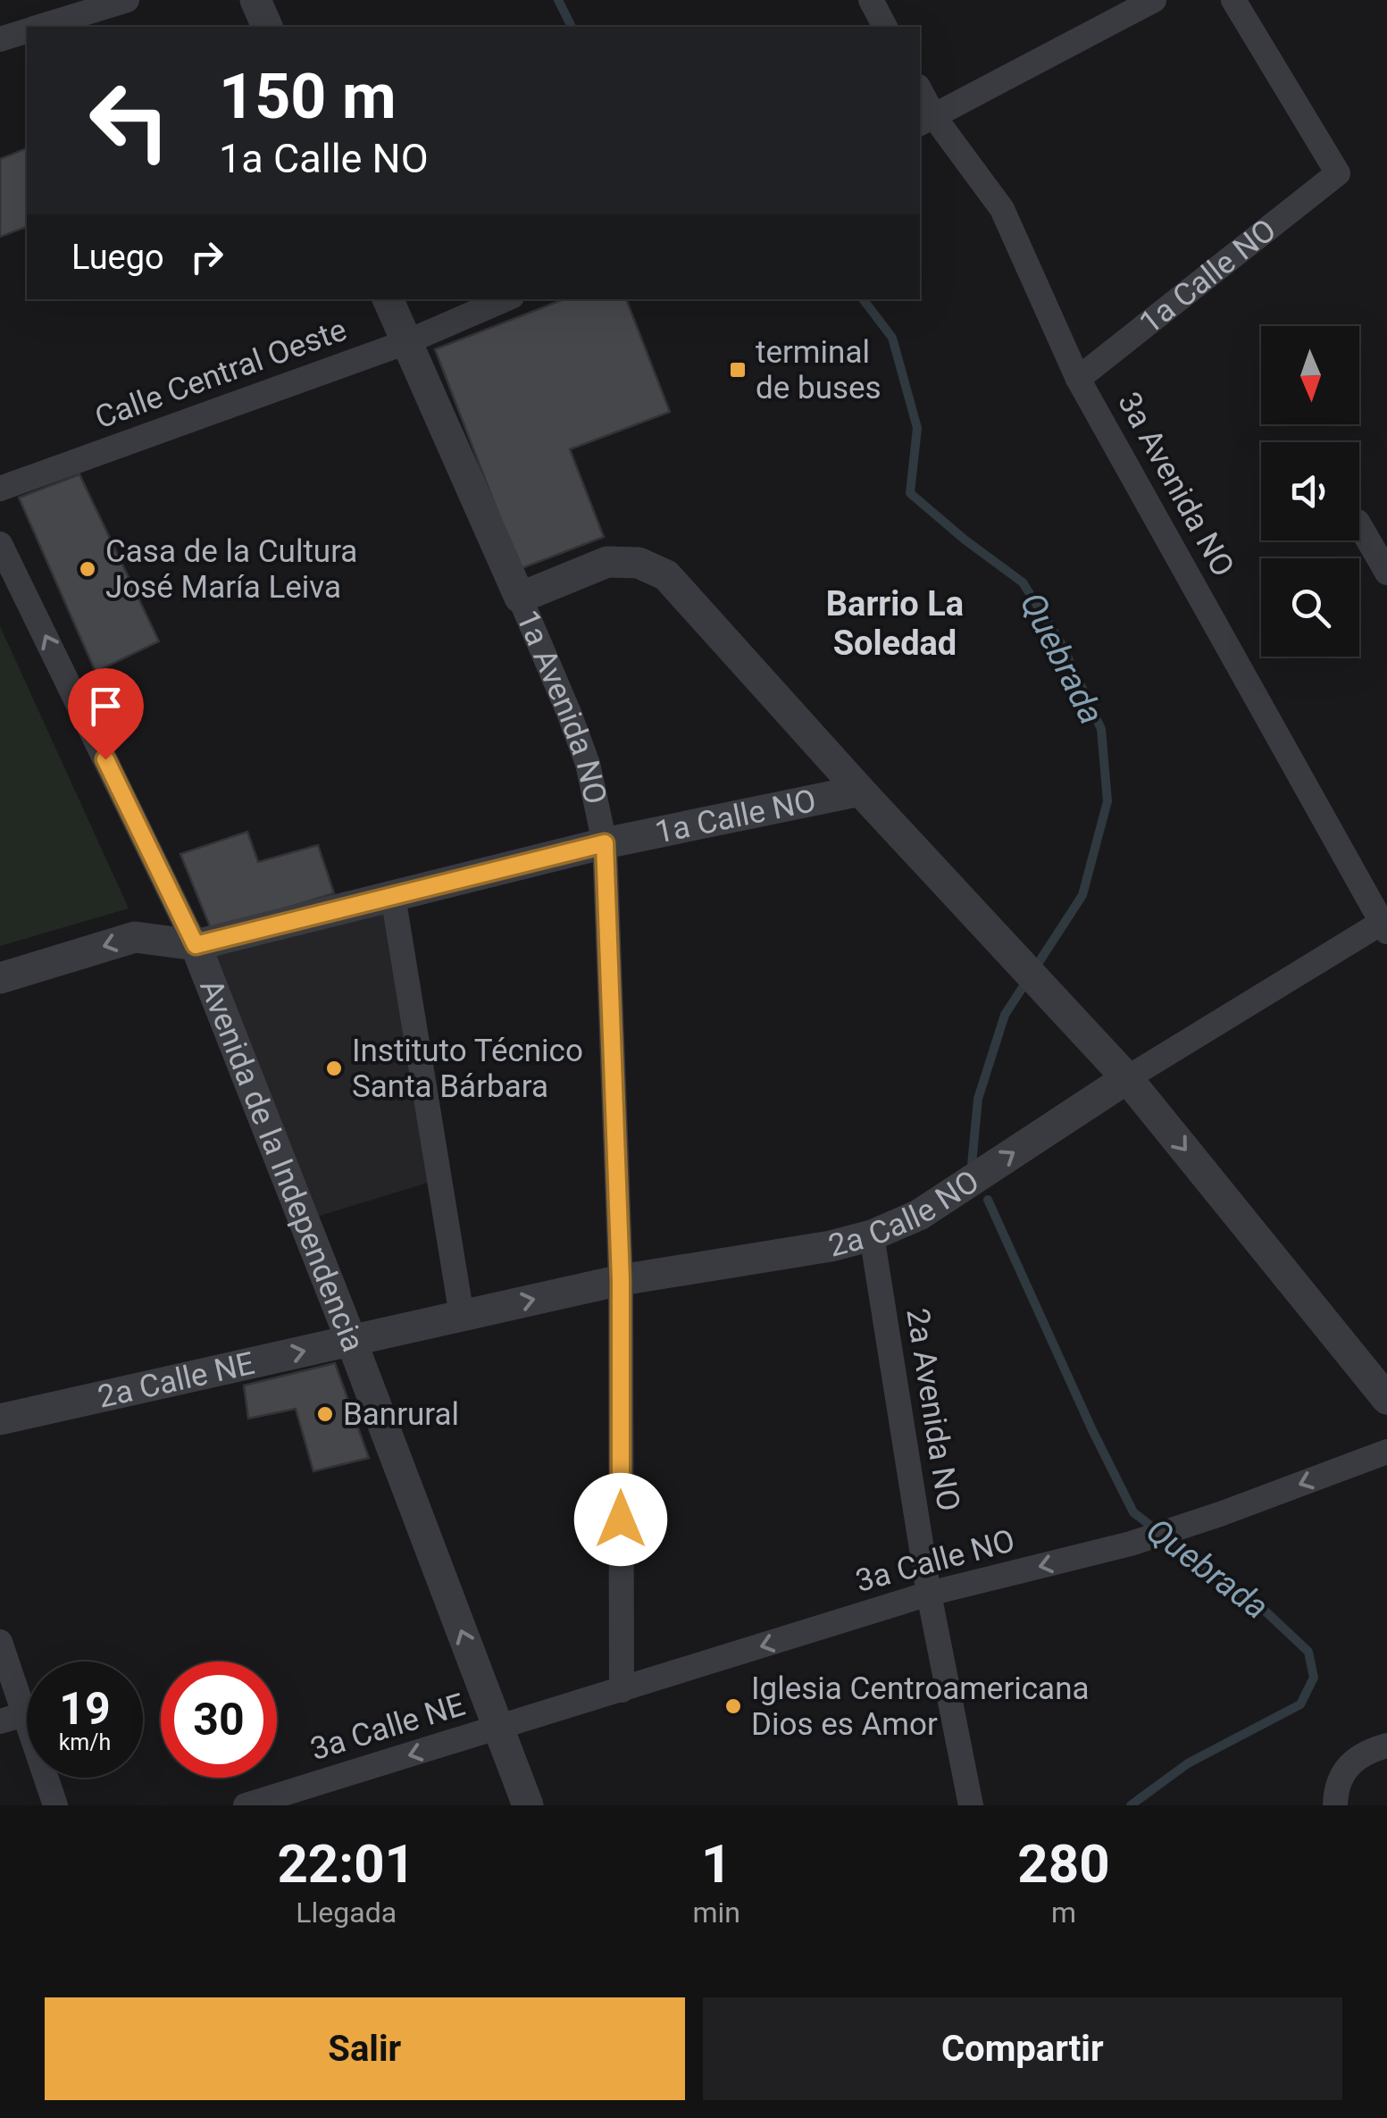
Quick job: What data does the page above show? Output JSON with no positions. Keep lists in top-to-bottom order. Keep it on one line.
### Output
{"streets":{"street":["1a Calle NO","Calle Central Oeste","3a Avenida NO","1a Avenida NO","Avenida de la Independencia","2a Calle NO","2a Calle NE","2a Avenida NO","3a Calle NO","3a Calle NE"]},"crossings":[["1a Calle NO","3a Avenida NO"],["1a Calle NO","1a Avenida NO"],["1a Calle NO","Avenida de la Independencia"],["Calle Central Oeste","1a Avenida NO"],["3a Avenida NO","2a Calle NO"],["1a Avenida NO","2a Calle NO"],["1a Avenida NO","3a Calle NO"],["Avenida de la Independencia","2a Calle NO"],["Avenida de la Independencia","2a Calle NE"],["Avenida de la Independencia","3a Calle NO"],["Avenida de la Independencia","3a Calle NE"],["2a Calle NO","2a Calle NE"],["2a Calle NO","2a Avenida NO"],["2a Avenida NO","3a Calle NO"],["3a Calle NO","3a Calle NE"]],"one_way":["Avenida de la Independencia","2a Calle NO","2a Calle NE","3a Calle NO","3a Calle NE"],"districts":["Barrio La Soledad"],"water":["Quebrada"],"places":{"transit":["terminal de buses"],"other":["Casa de la Cultura José María Leiva","Instituto Técnico Santa Bárbara","Banrural","Iglesia Centroamericana Dios es Amor"]},"north":"bottom","page":{"turn":["150 m","1a Calle NO"],"then":"Luego","speed":"19 km/h","limit":"30","eta":["22:01","Llegada","1","min","280","m"],"buttons":["Salir","Compartir"]}}
